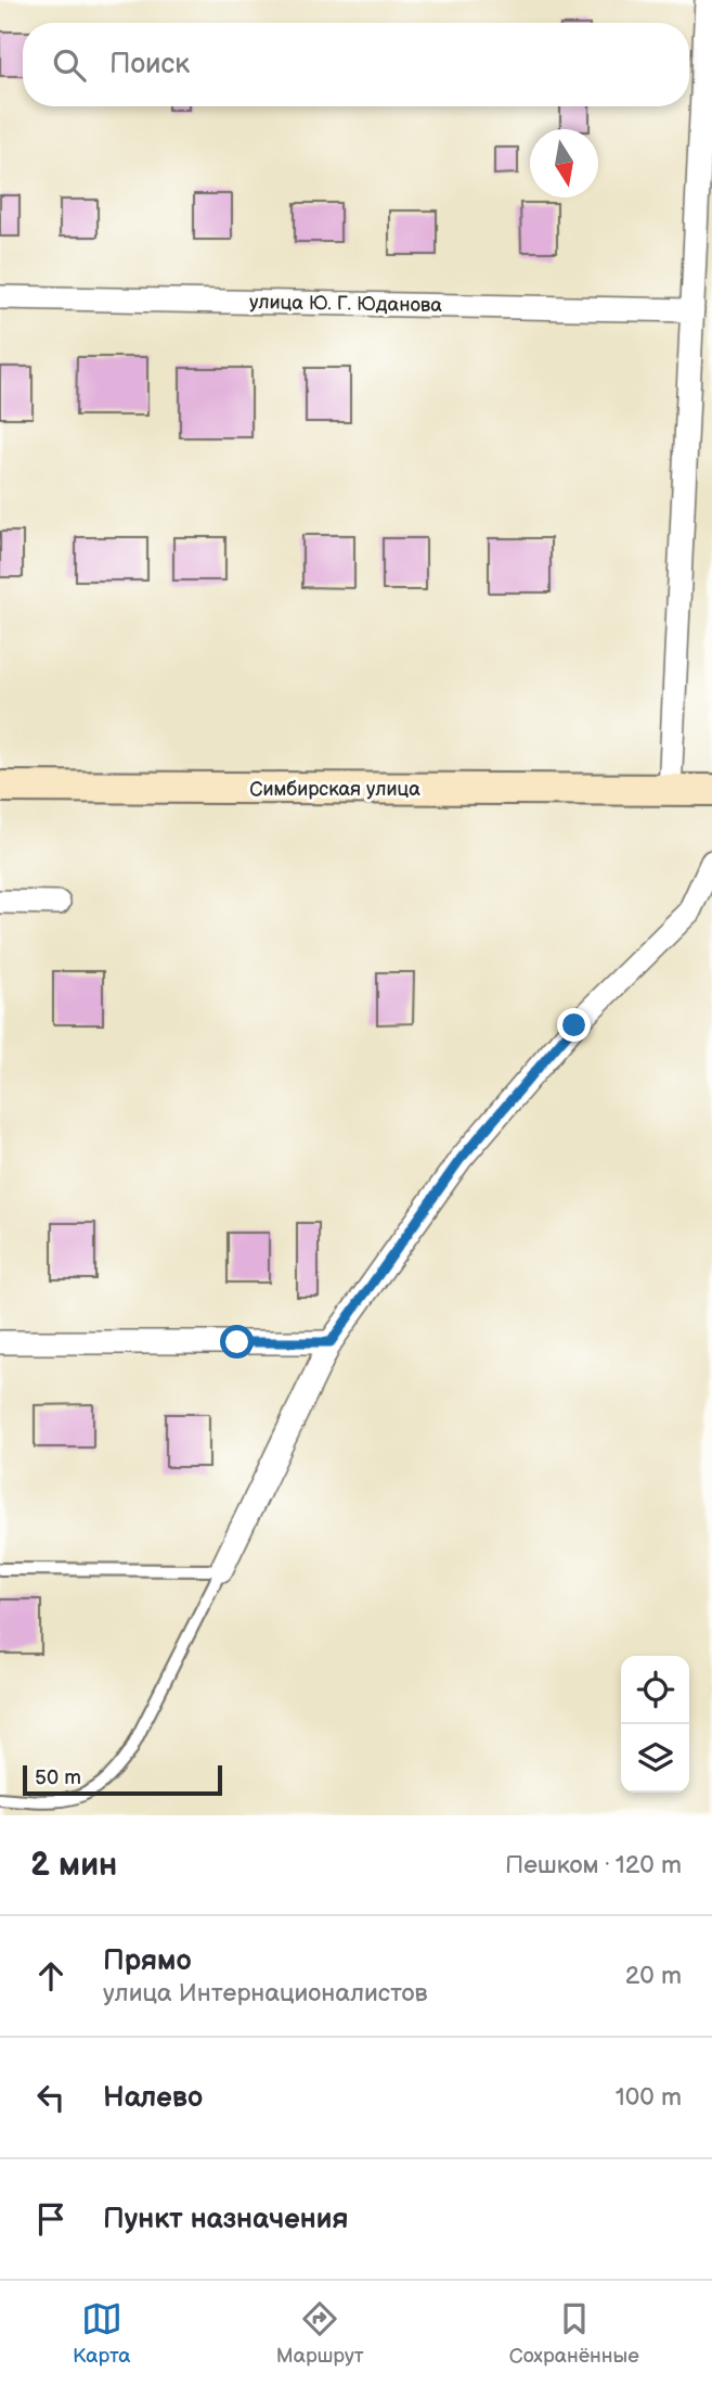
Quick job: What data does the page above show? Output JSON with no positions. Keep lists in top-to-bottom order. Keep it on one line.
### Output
{"streets":{"main road":["Симбирская улица"],"street":["улица Ю. Г. Юданова"]},"scale_bar":"50 m","north":"bottom","page":{"search":"Поиск","scale":"50 m","heading":["2 мин","Пешком · 120 m"],"list":[["Прямо","улица Интернационалистов","20 m"],["Налево","100 m"],"Пункт назначения"],"nav":["Карта","Маршрут","Сохранённые"]}}
